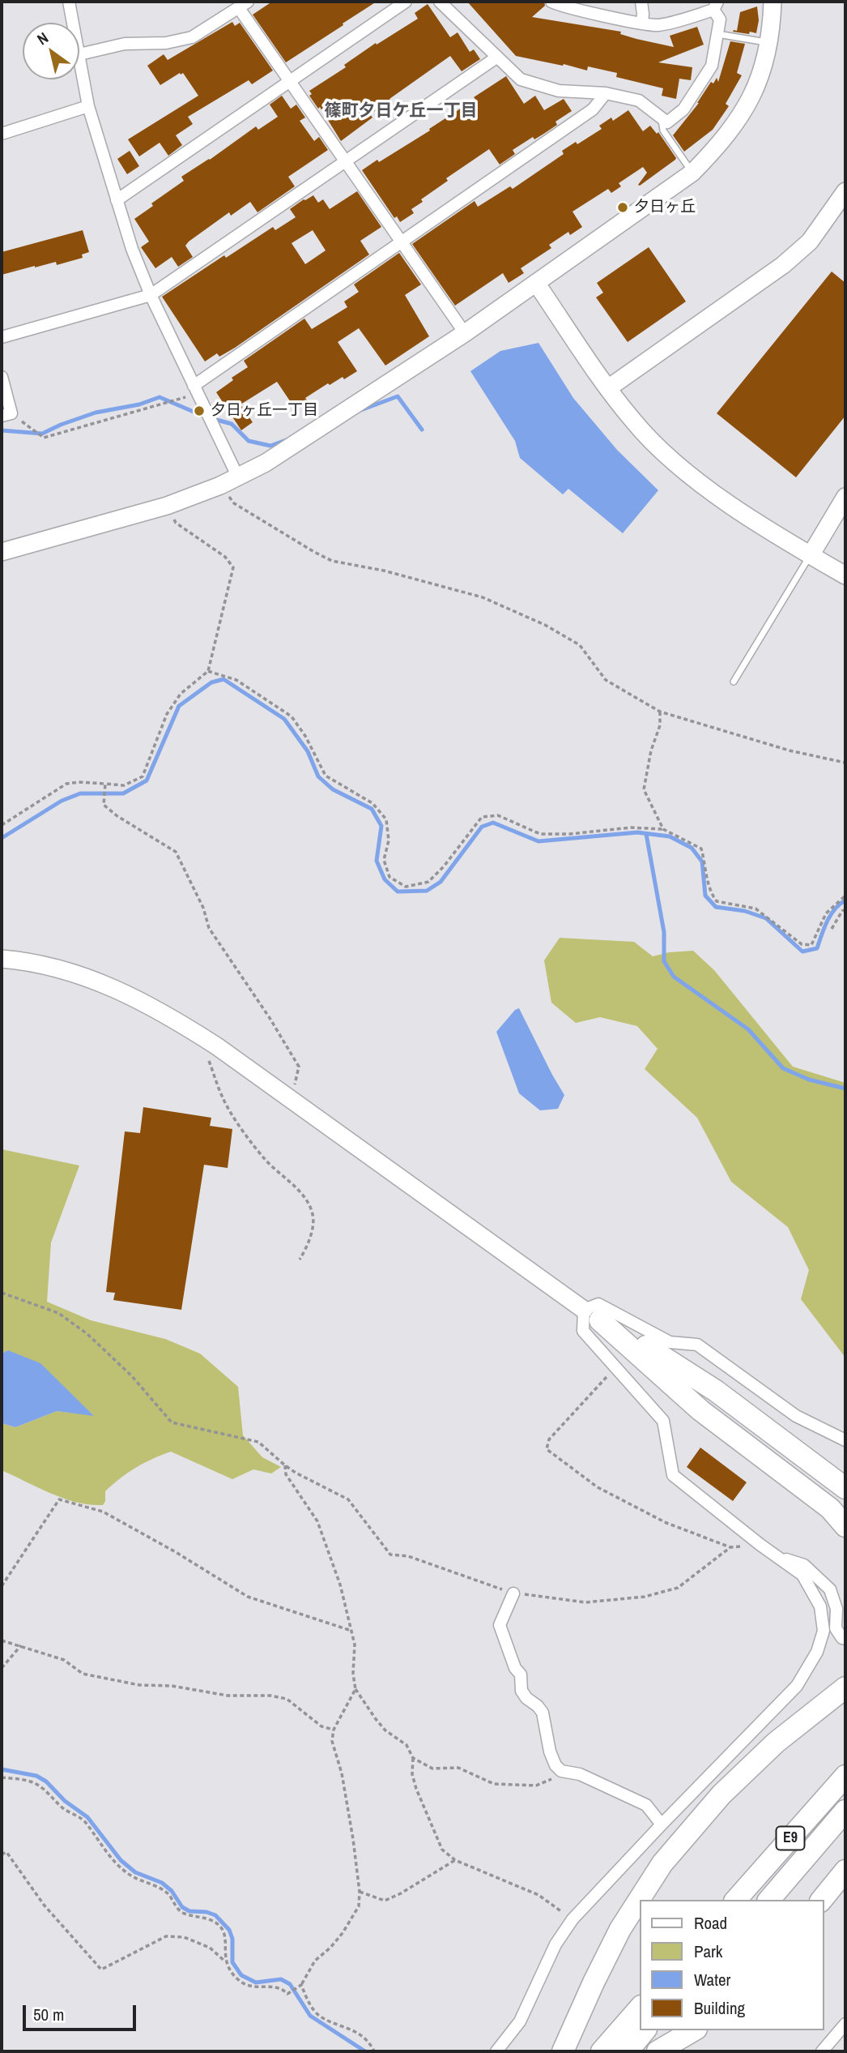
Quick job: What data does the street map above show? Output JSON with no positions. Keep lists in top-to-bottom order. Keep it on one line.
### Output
{"streets":{"highway":["E9"]},"districts":["篠町夕日ケ丘一丁目"],"places":["夕日ヶ丘","夕日ヶ丘一丁目"],"legend":["Road","Park","Water","Building"],"scale_bar":"50 m","north":"top left"}
